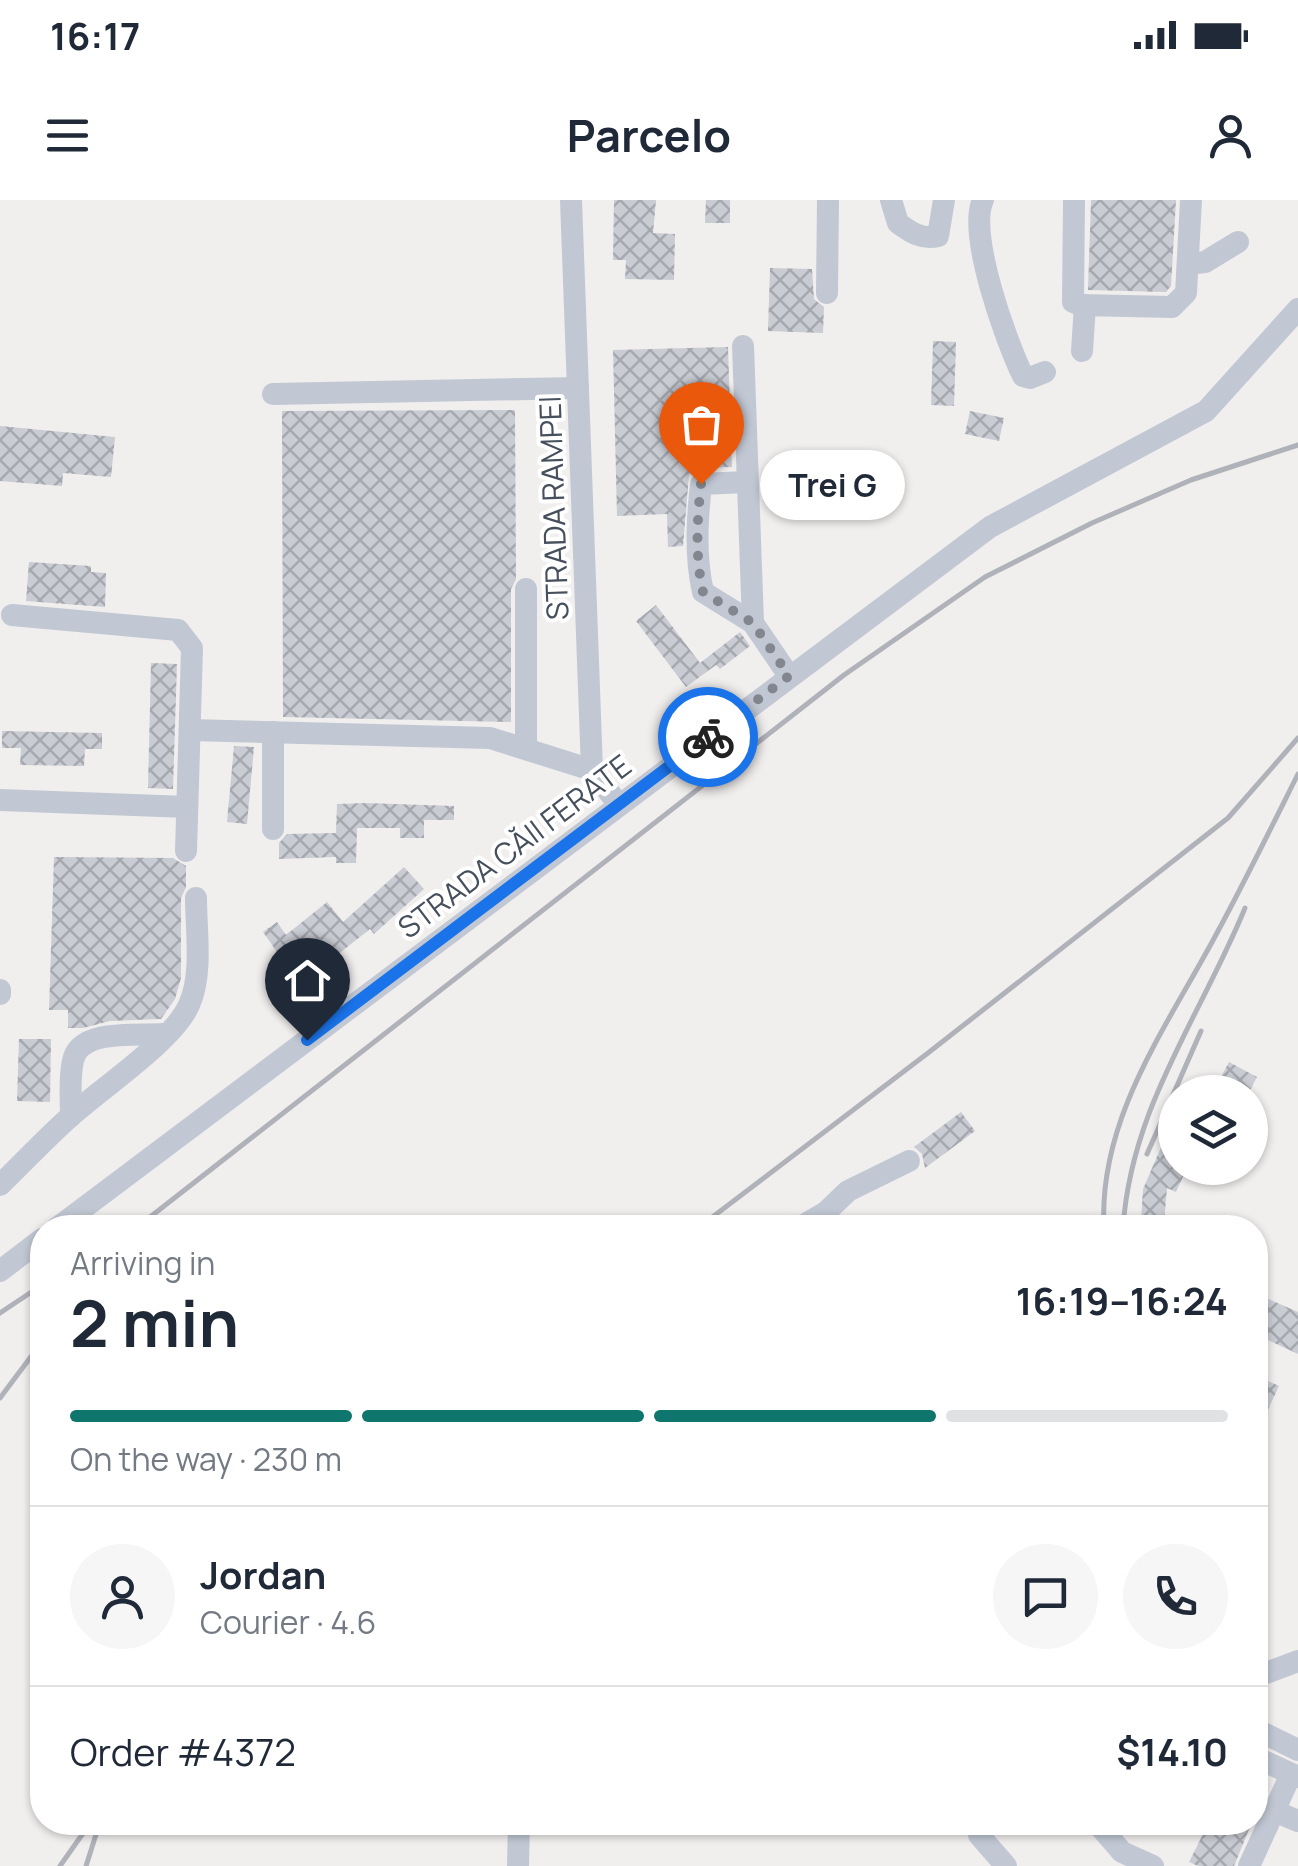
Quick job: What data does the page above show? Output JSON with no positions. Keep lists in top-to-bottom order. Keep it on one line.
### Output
{"streets":{"street":["STRADA RAMPEI","STRADA CĂII FERATE"]},"places":["Trei G"],"page":{"status":"16:17","header":"Parcelo","bubble":"Trei G","heading":["2 min","Arriving in","16:19–16:24"],"panel":["Jordan","Courier · 4.6","Order #4372","$14.10"],"bar":"On the way · 230 m"}}
